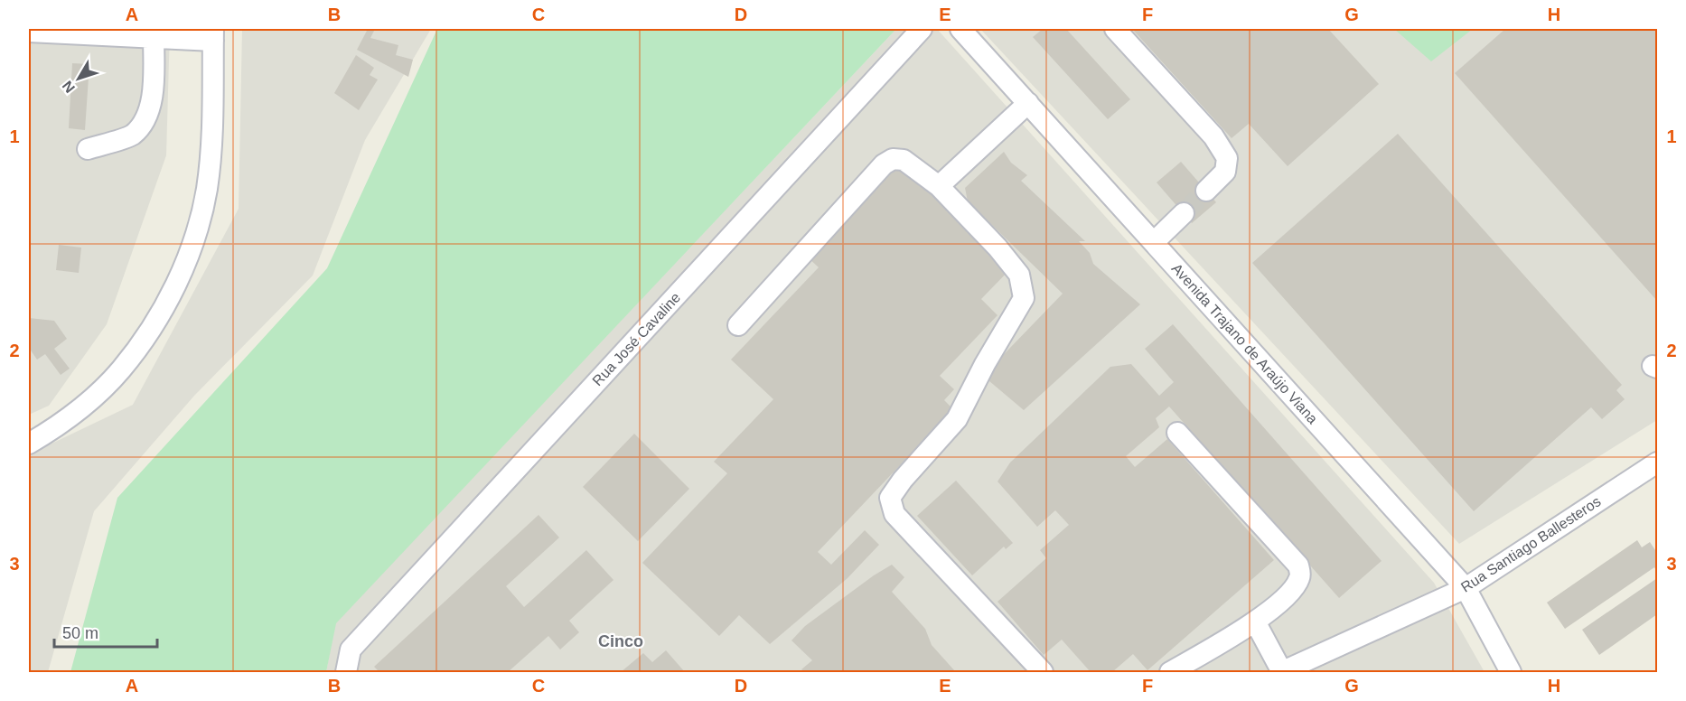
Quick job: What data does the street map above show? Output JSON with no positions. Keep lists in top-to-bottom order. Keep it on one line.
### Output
{"streets":{"street":["Rua José Cavaline","Avenida Trajano de Araújo Viana","Rua Santiago Ballesteros"]},"crossings":[["Avenida Trajano de Araújo Viana","Rua Santiago Ballesteros"]],"districts":["Cinco"],"scale_bar":"50 m","north":"bottom left","grid":{"columns":["A","B","C","D","E","F","G","H"],"rows":["1","2","3"]}}
